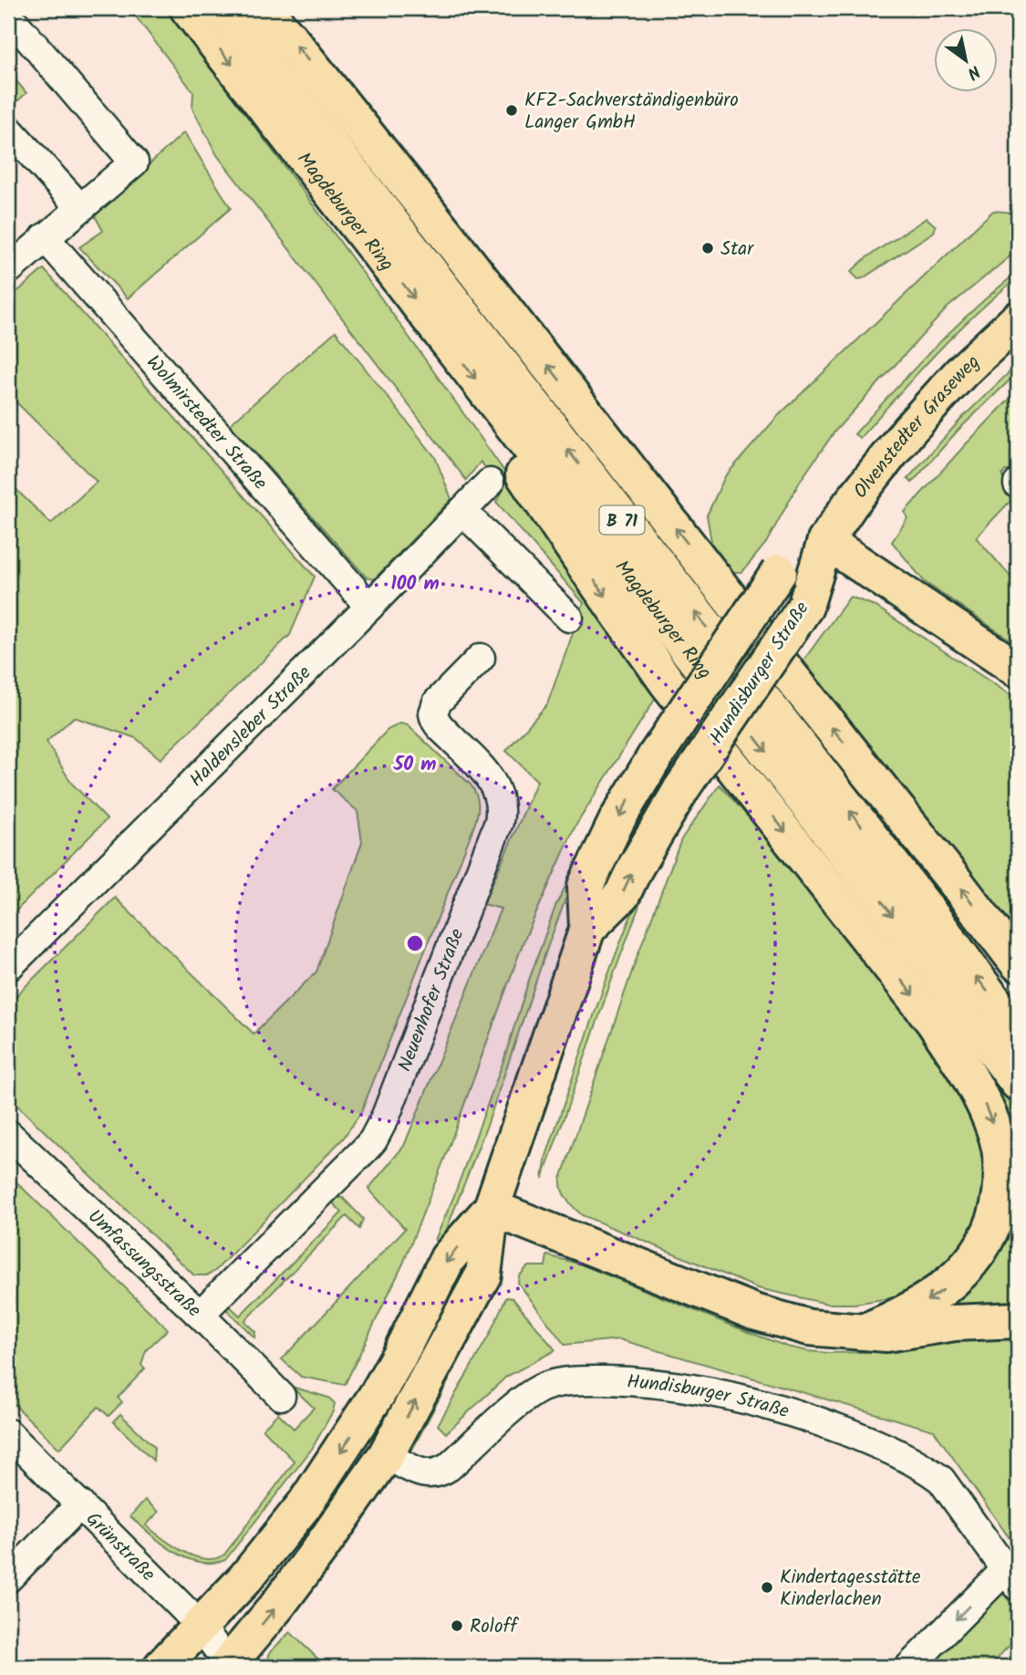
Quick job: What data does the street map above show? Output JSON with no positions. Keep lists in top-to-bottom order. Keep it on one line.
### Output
{"streets":{"main road":["Magdeburger Ring","Olvenstedter Graseweg","B 71","Hundisburger Straße"],"street":["Wolmirstedter Straße","Haldensleber Straße","Neuenhofer Straße","Umfassungsstraße","Grünstraße"]},"crossings":[["Wolmirstedter Straße","Haldensleber Straße"],["Olvenstedter Graseweg","Hundisburger Straße"],["Hundisburger Straße","Grünstraße"],["Neuenhofer Straße","Umfassungsstraße"]],"places":["KFZ-Sachverständigenbüro Langer GmbH","Star","Kindertagesstätte Kinderlachen","Roloff"],"north":"bottom right","rings":["100 m","50 m"]}
